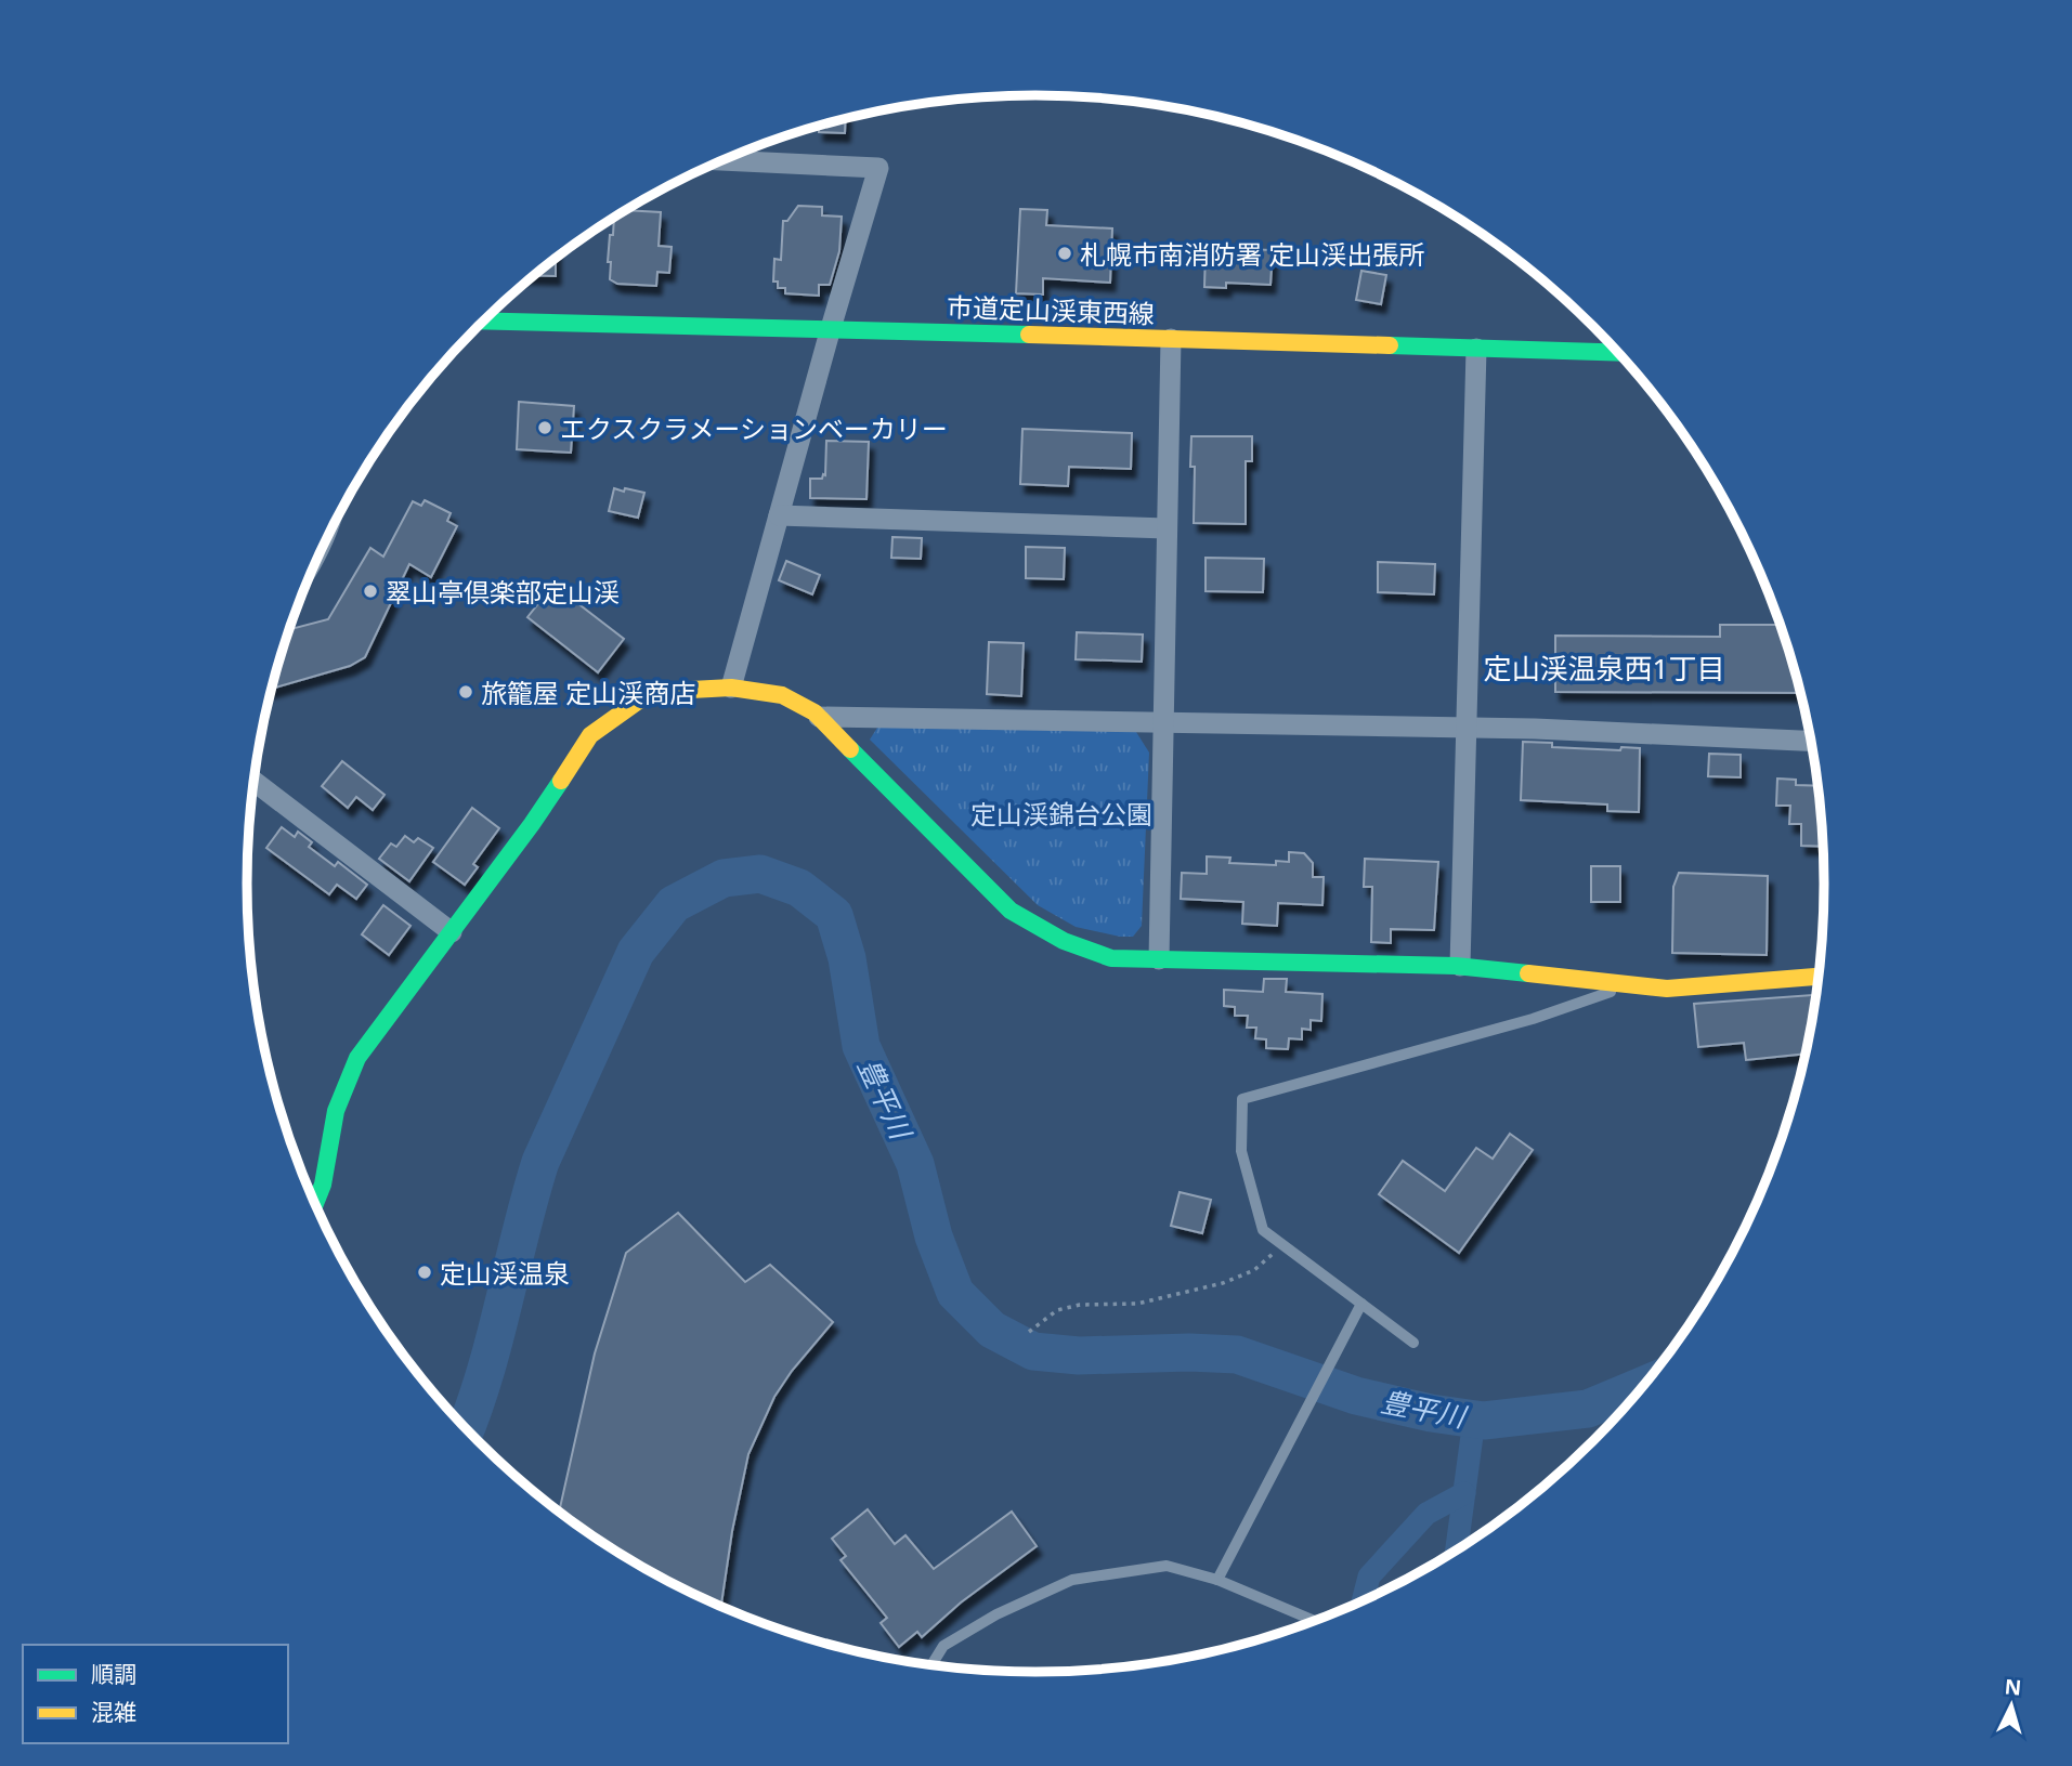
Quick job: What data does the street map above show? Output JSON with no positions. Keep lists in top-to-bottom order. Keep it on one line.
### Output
{"streets":{"street":["市道定山渓東西線"]},"districts":["定山渓温泉西1丁目"],"water":["豊平川"],"parks":["定山渓錦台公園"],"places":["札幌市南消防署 定山渓出張所","エクスクラメーションベーカリー","翠山亭倶楽部定山渓","旅籠屋 定山渓商店","定山渓温泉"],"legend":["順調","混雑"],"north":"top"}
